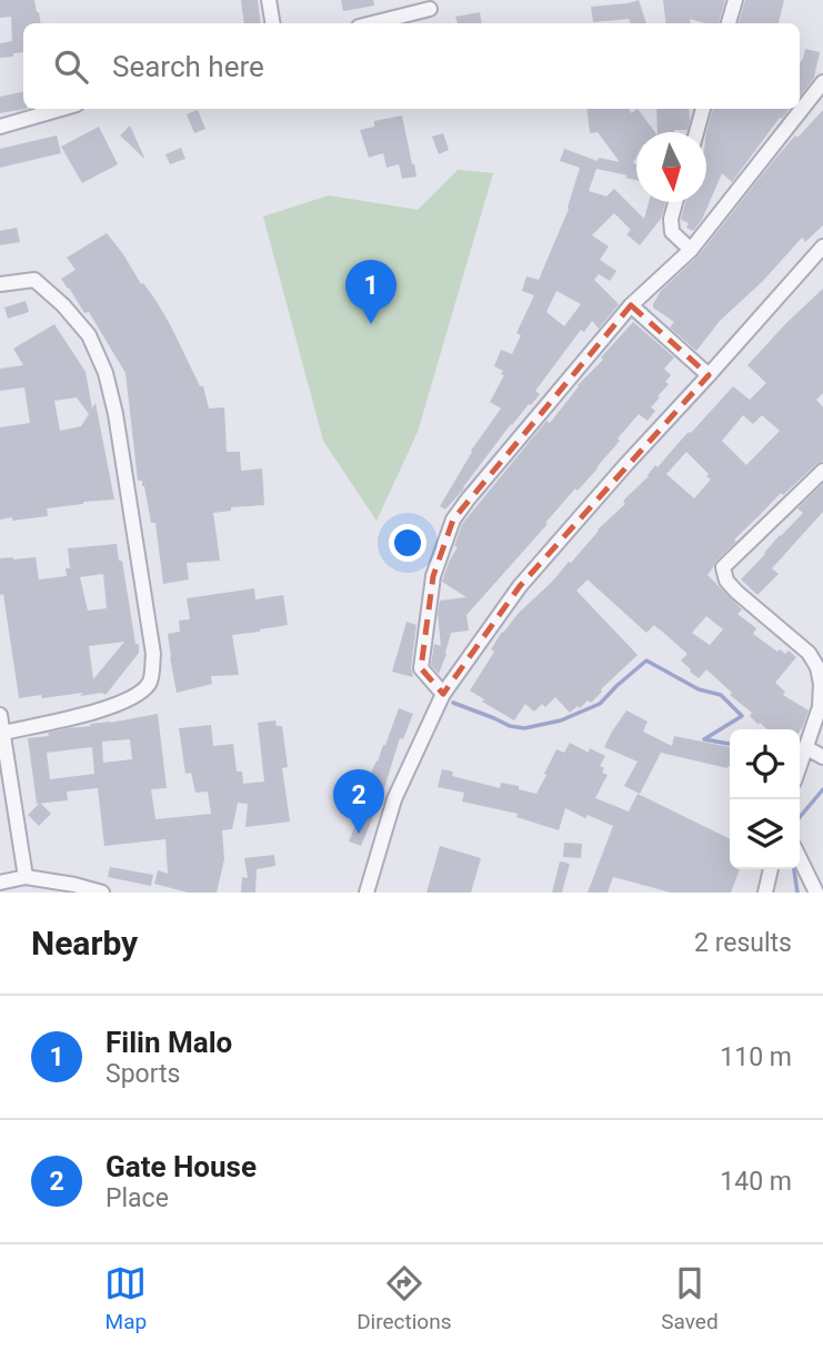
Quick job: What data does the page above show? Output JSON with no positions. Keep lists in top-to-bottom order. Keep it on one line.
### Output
{"north":"bottom","page":{"search":"Search here","pins":["1","2"],"heading":["Nearby","2 results"],"list":[{"mark":"1","name":"Filin Malo","note":"Sports","value":"110 m"},{"mark":"2","name":"Gate House","note":"Place","value":"140 m"}],"nav":["Map","Directions","Saved"]}}
